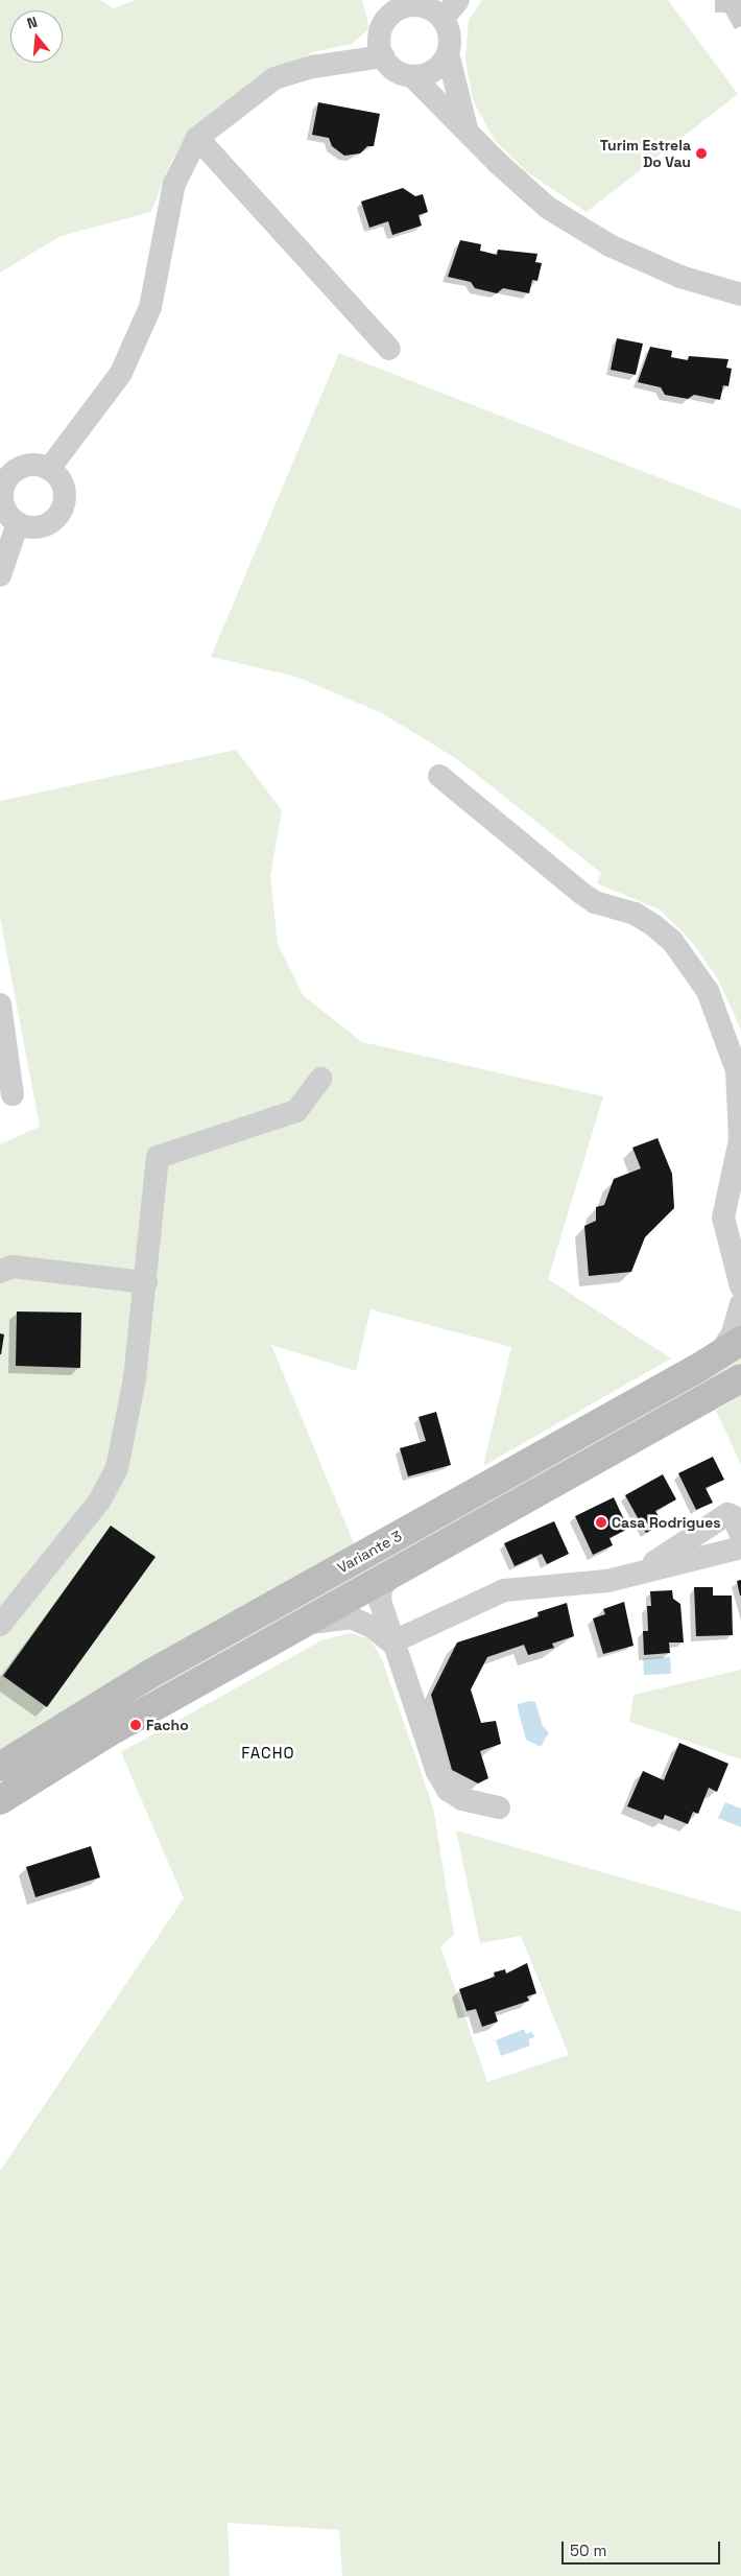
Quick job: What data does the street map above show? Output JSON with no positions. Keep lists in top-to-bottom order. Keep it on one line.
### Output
{"streets":{"main road":["Variante 3"]},"districts":["FACHO"],"places":["Turim Estrela Do Vau","Casa Rodrigues","Facho"],"scale_bar":"50 m","north":"top"}
